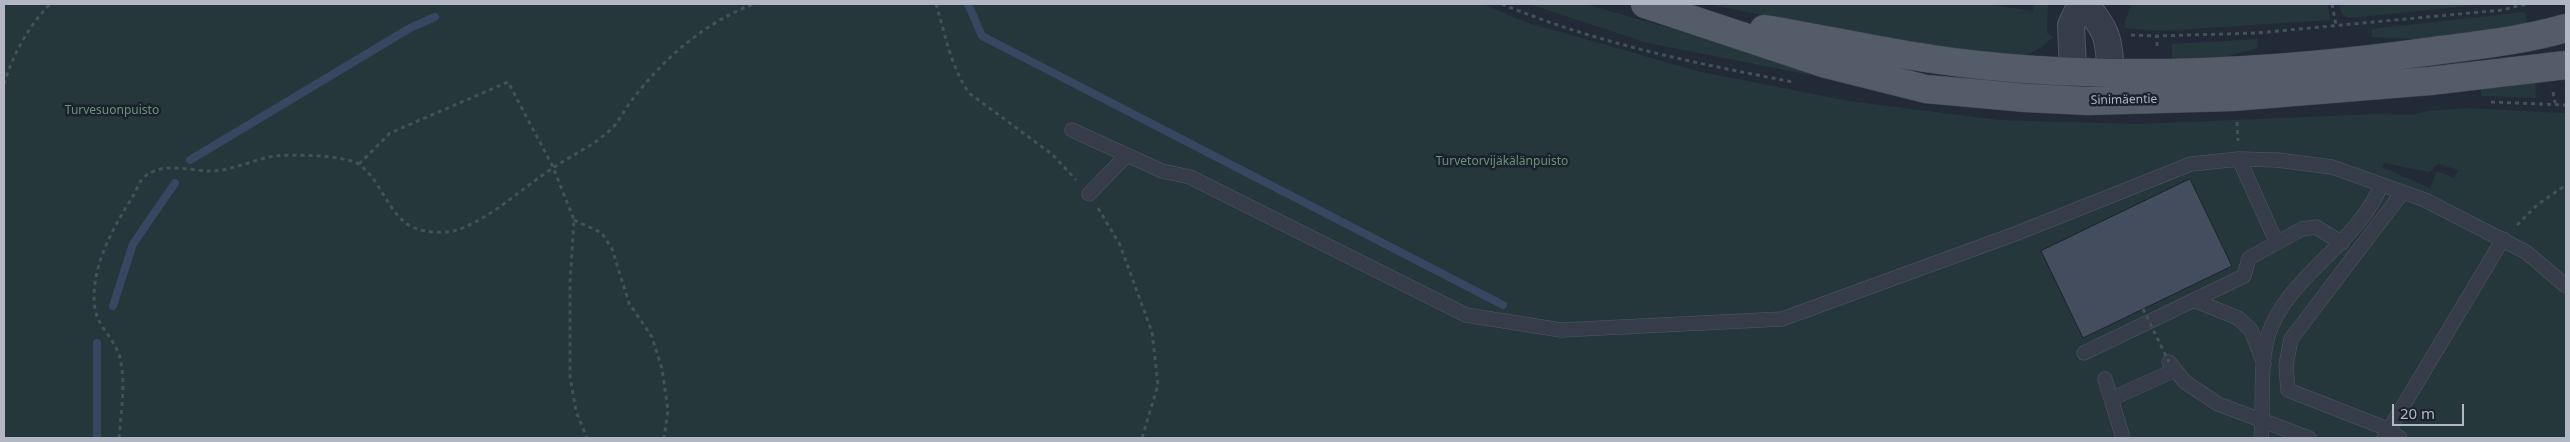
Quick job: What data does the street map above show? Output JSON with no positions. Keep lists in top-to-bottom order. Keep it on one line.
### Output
{"streets":{"main road":["Sinimäentie"]},"parks":["Turvesuonpuisto","Turvetorvijäkälänpuisto"],"scale_bar":"20 m"}
